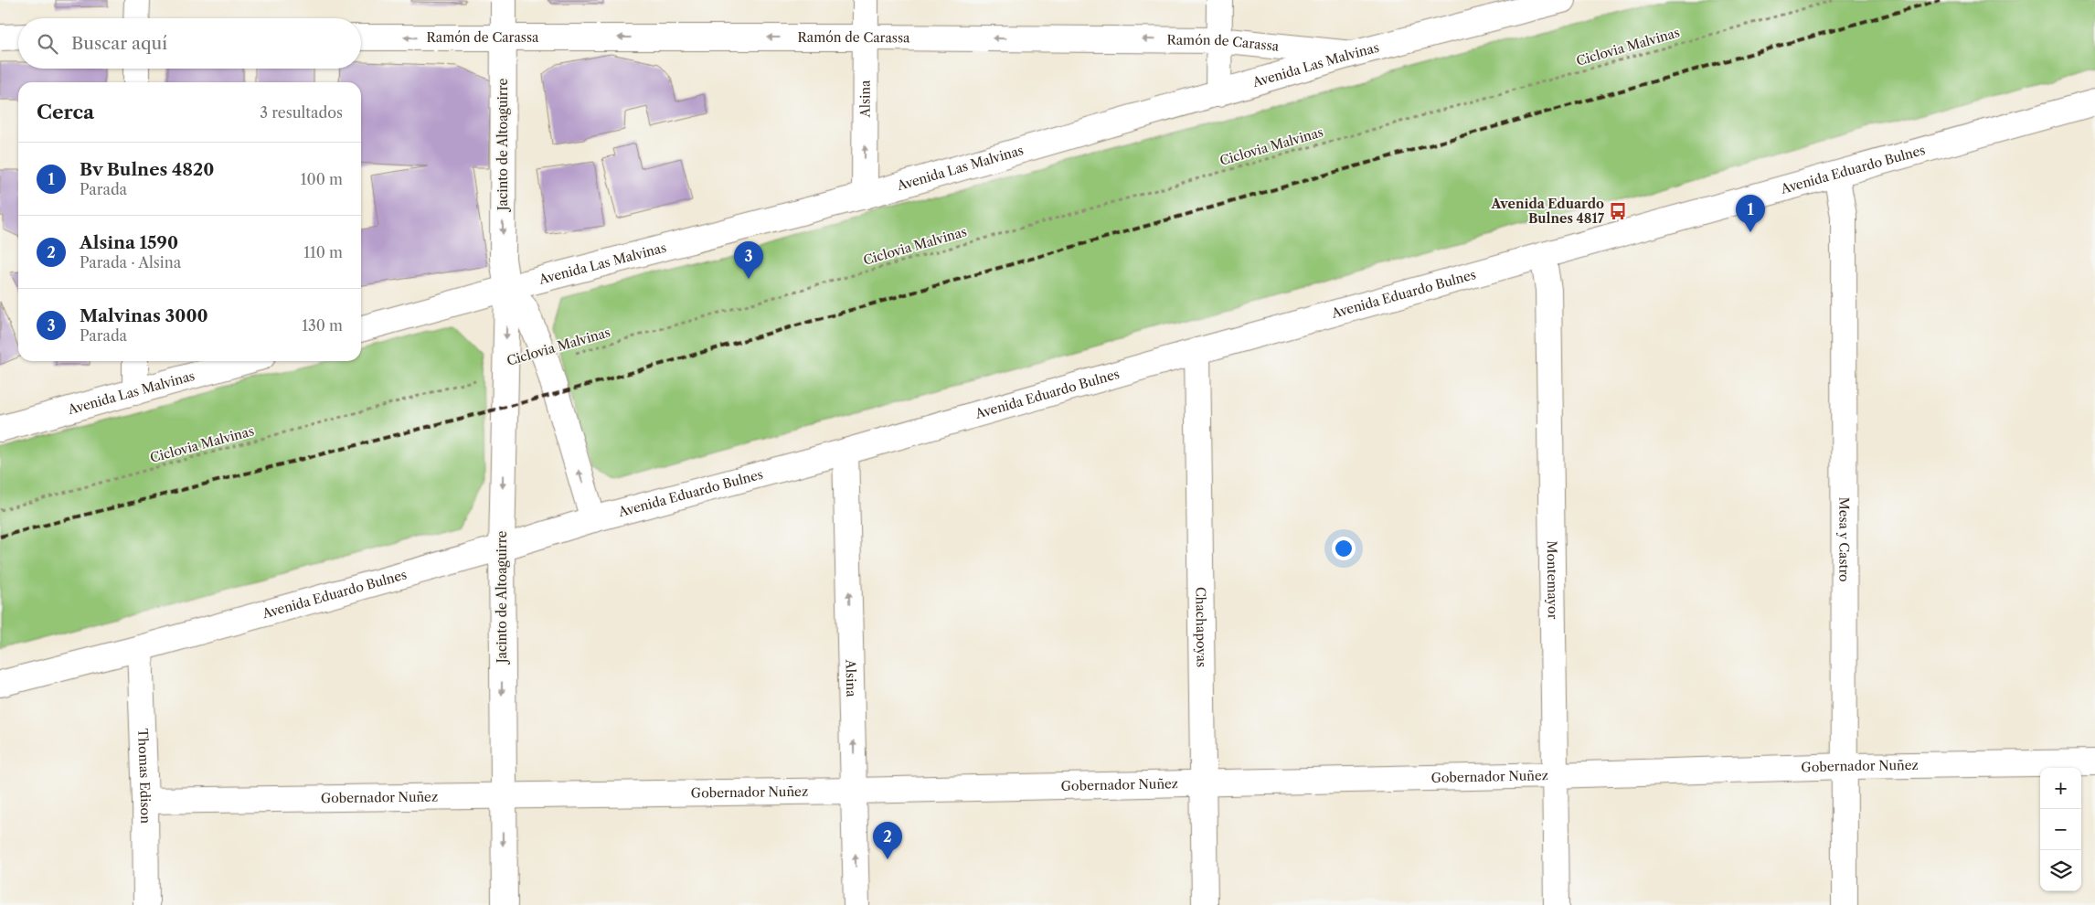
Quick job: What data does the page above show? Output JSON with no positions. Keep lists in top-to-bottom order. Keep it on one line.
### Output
{"streets":{"street":["Ramón de Carassa","Avenida Las Malvinas","Alsina","Jacinto de Altoaguirre","Avenida Eduardo Bulnes","Mesa y Castro","Montemayor","Chachapoyas","Gobernador Nuñez","Thomas Edison"],"path":["Ciclovia Malvinas"]},"crossings":[["Ramón de Carassa","Avenida Las Malvinas"],["Ramón de Carassa","Alsina"],["Ramón de Carassa","Jacinto de Altoaguirre"],["Ciclovia Malvinas","Jacinto de Altoaguirre"],["Avenida Las Malvinas","Alsina"],["Avenida Las Malvinas","Jacinto de Altoaguirre"],["Alsina","Avenida Eduardo Bulnes"],["Alsina","Gobernador Nuñez"],["Jacinto de Altoaguirre","Avenida Eduardo Bulnes"],["Jacinto de Altoaguirre","Gobernador Nuñez"],["Avenida Eduardo Bulnes","Mesa y Castro"],["Avenida Eduardo Bulnes","Montemayor"],["Avenida Eduardo Bulnes","Chachapoyas"],["Avenida Eduardo Bulnes","Thomas Edison"],["Mesa y Castro","Gobernador Nuñez"],["Montemayor","Gobernador Nuñez"],["Chachapoyas","Gobernador Nuñez"],["Gobernador Nuñez","Thomas Edison"]],"one_way":["Ramón de Carassa","Alsina","Jacinto de Altoaguirre"],"places":{"bus stop":["Avenida Eduardo Bulnes 4817"]},"page":{"search":"Buscar aquí","heading":["Cerca","3 resultados"],"list":[{"mark":"1","name":"Bv Bulnes 4820","note":"Parada","value":"100 m"},{"mark":"2","name":"Alsina 1590","note":"Parada · Alsina","value":"110 m"},{"mark":"3","name":"Malvinas 3000","note":"Parada","value":"130 m"}],"pins":["1","3","2"],"map_buttons":["+","−"]}}
